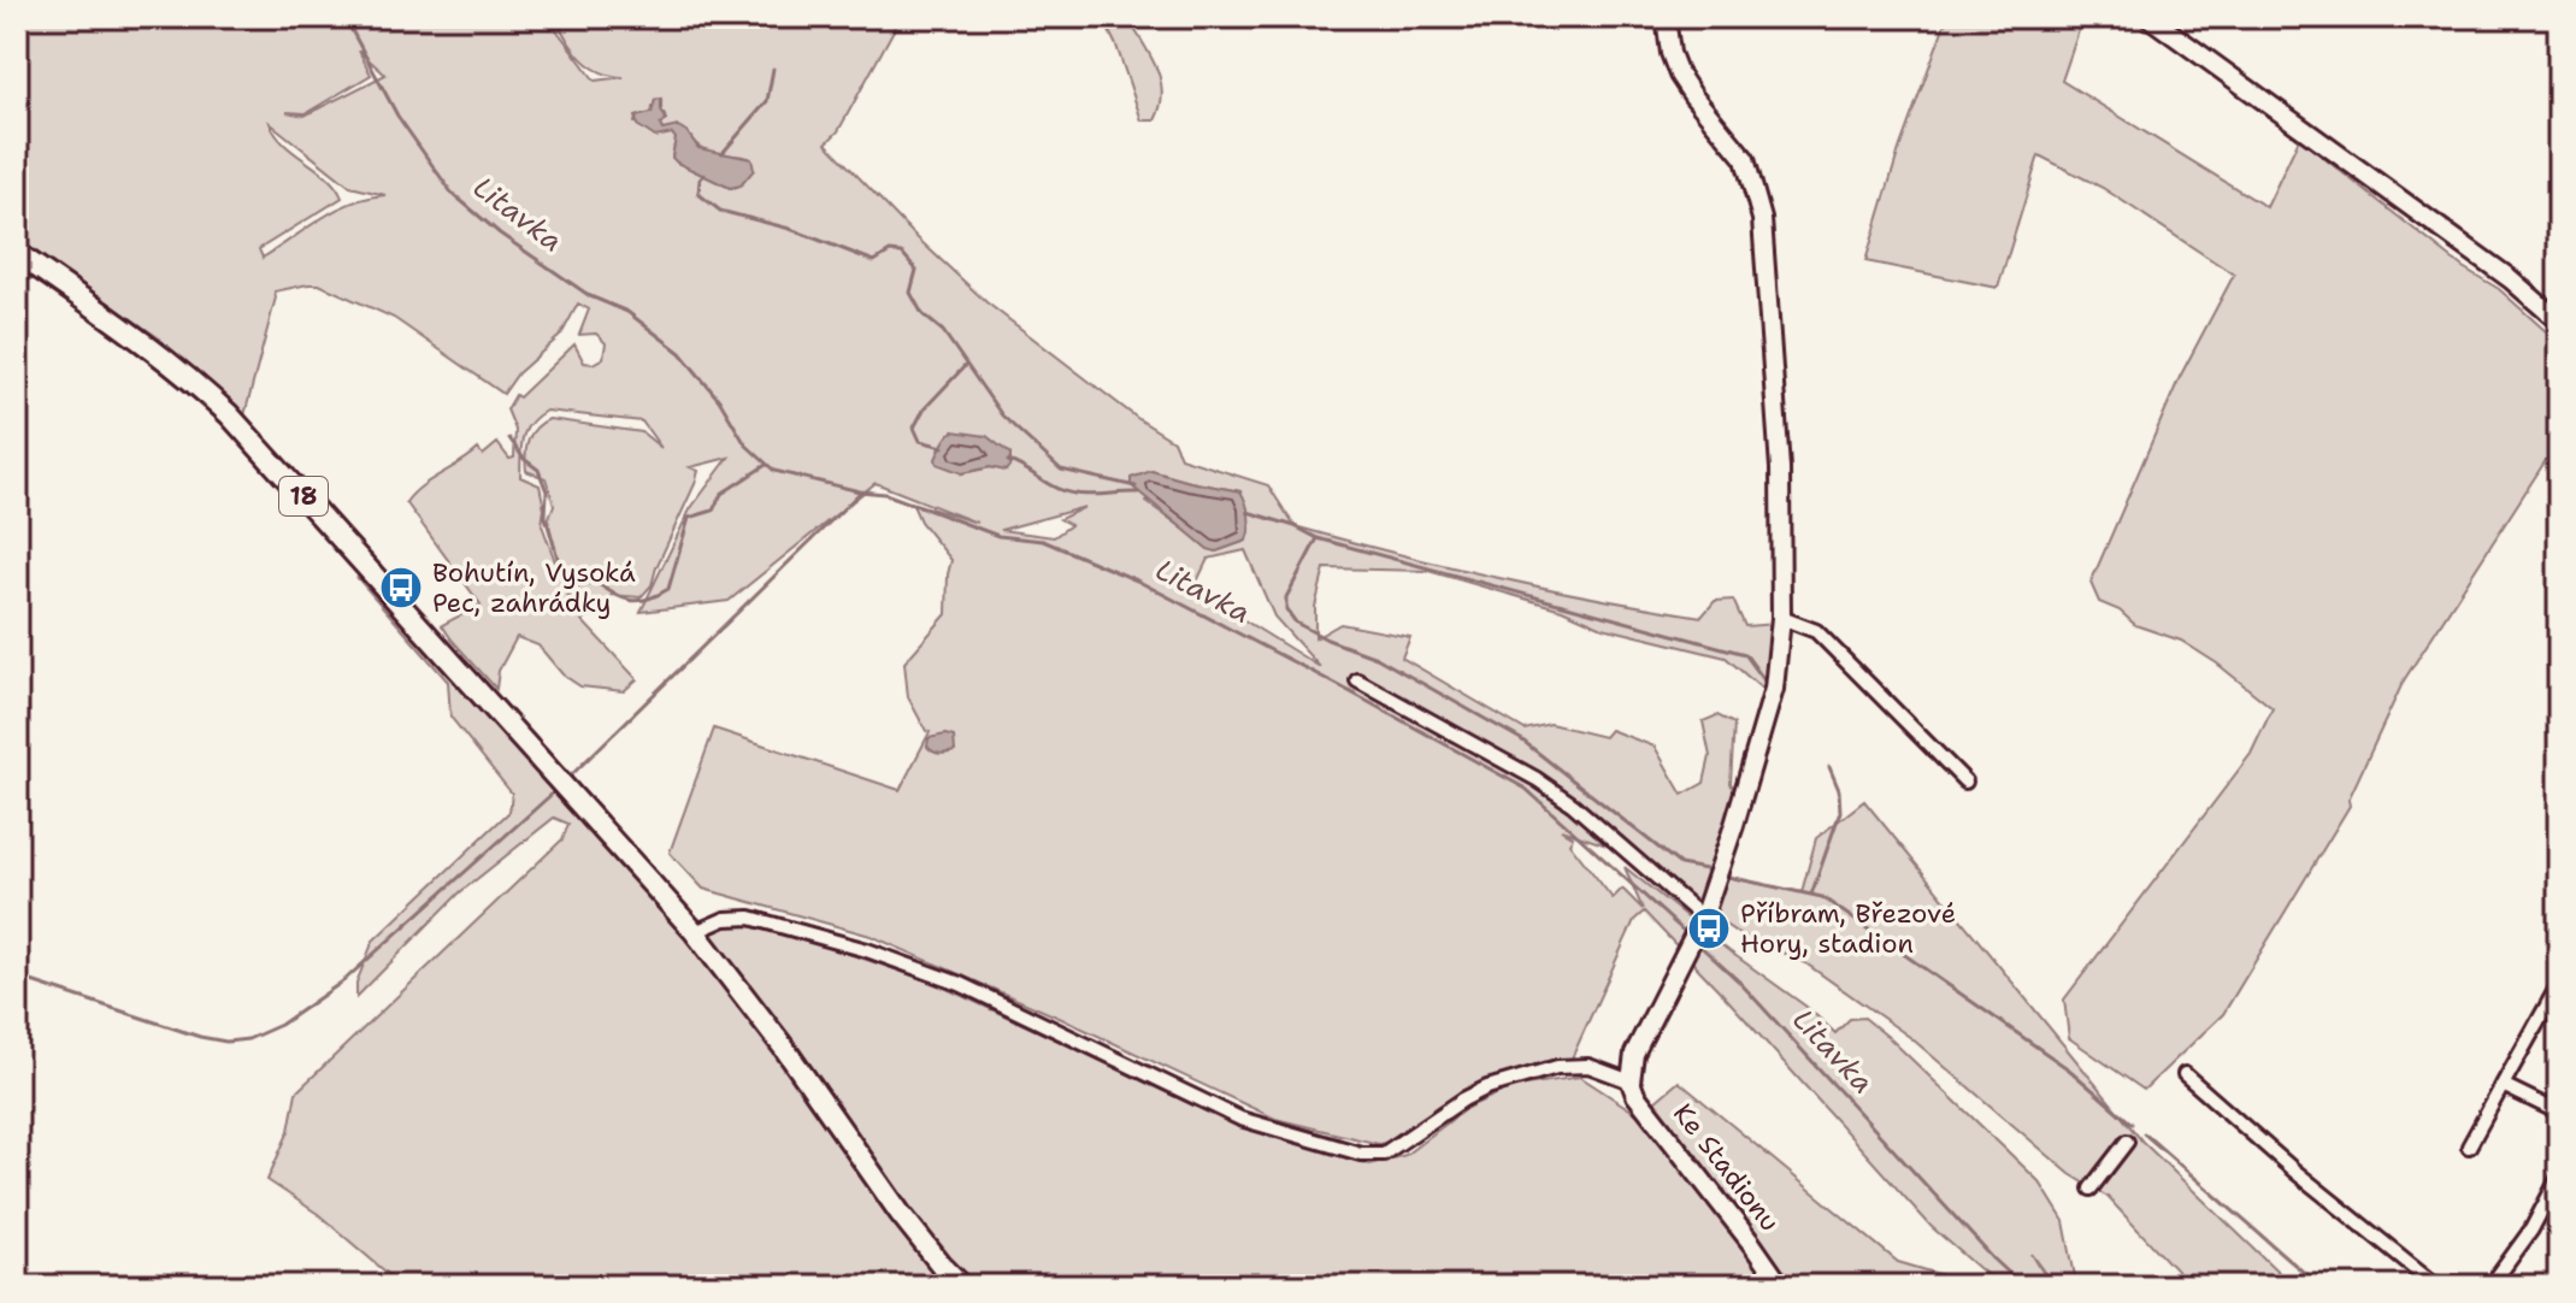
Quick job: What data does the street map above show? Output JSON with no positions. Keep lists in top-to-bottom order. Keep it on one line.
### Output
{"streets":{"main road":["18"],"street":["Ke Stadionu"]},"water":["Litavka"],"places":{"bus stop":["Bohutín, Vysoká Pec, zahrádky","Příbram, Březové Hory, stadion"]}}
